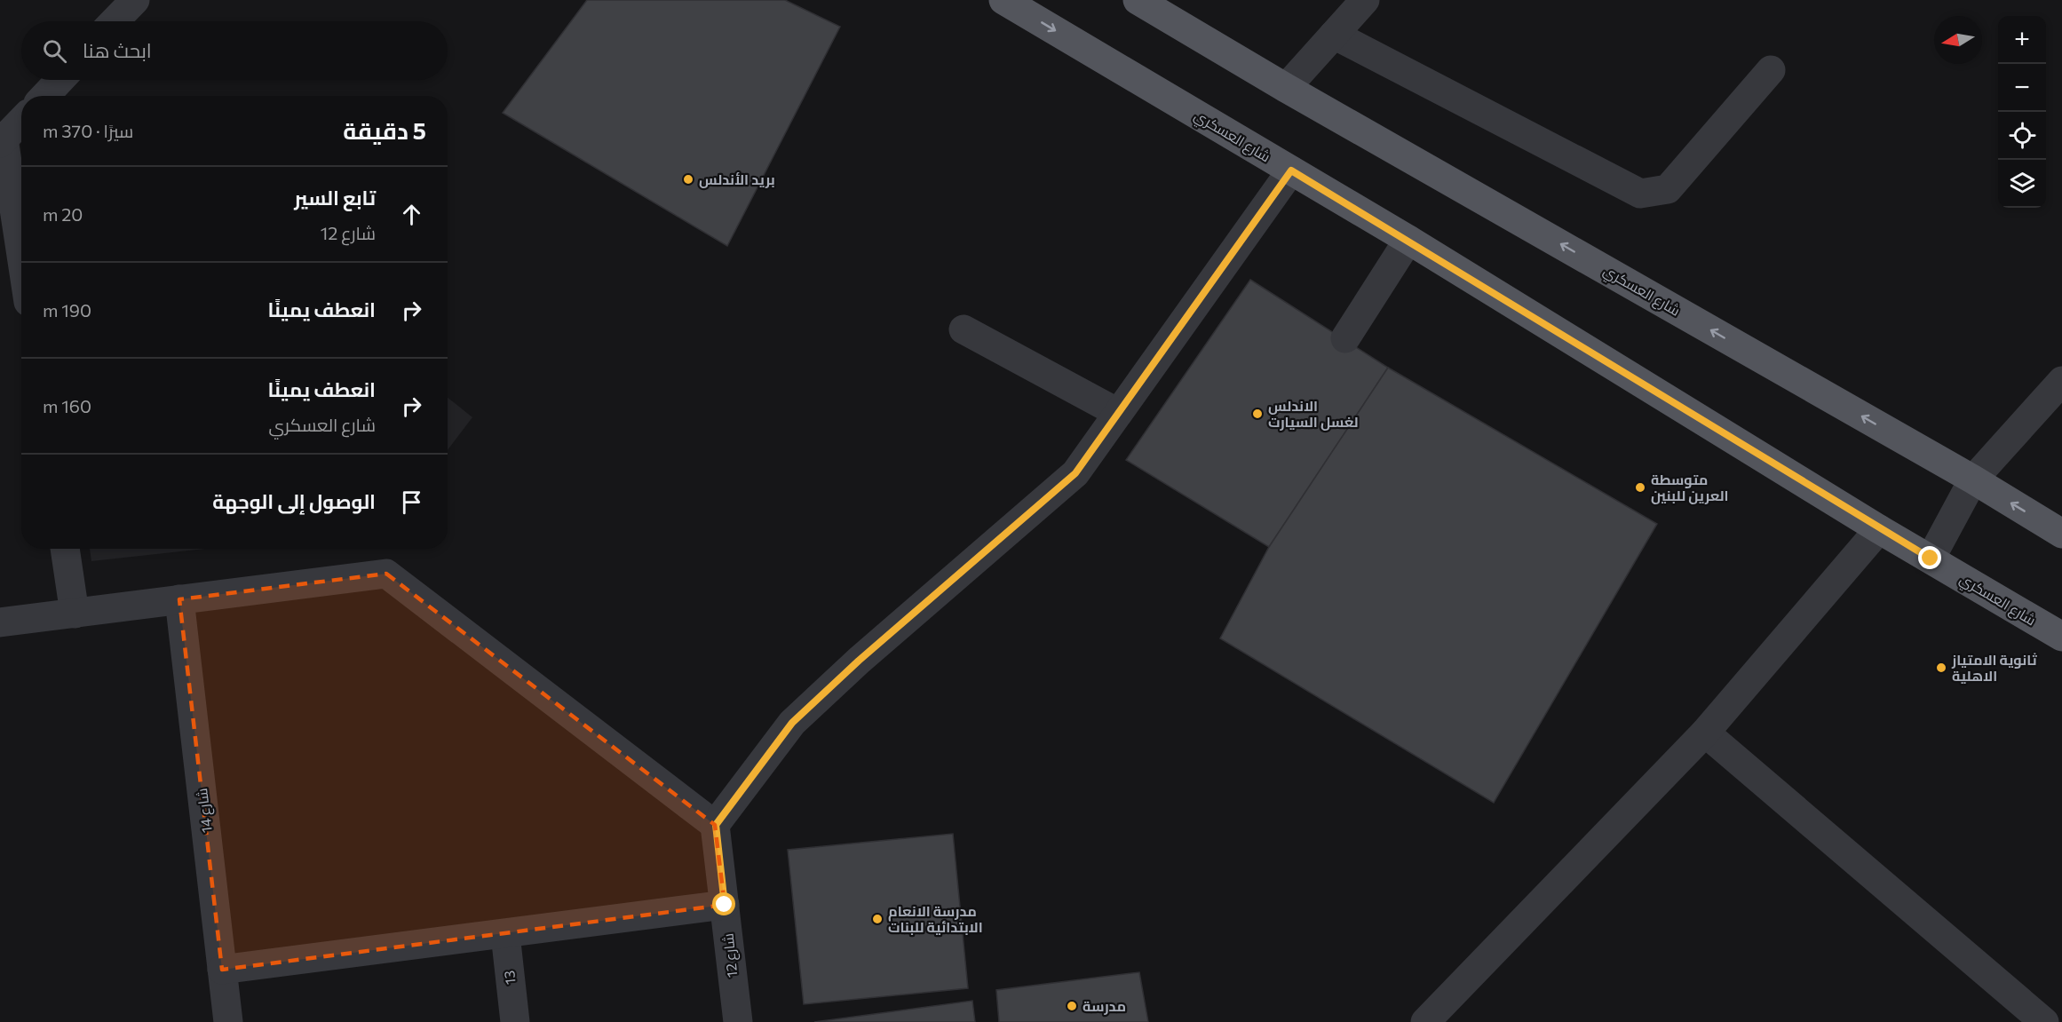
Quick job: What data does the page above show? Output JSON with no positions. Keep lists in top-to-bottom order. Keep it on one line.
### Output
{"streets":{"main road":["شارع العسكري"],"street":["شارع 14","شارع 12","13"]},"places":["بريد الأندلس","الاندلس لغسل السيارت","متوسطة العرين للبنين","ثانوية الامتياز الاهلية","مدرسة الانعام الابتدائية للبنات","مدرسة"],"north":"left","page":{"map_buttons":["+","−"],"search":"ابحث هنا","heading":["5 دقيقة","سيرًا · 370 m"],"list":[["تابع السير","شارع 12","20 m"],["انعطف يمينًا","190 m"],["انعطف يمينًا","شارع العسكري","160 m"],"الوصول إلى الوجهة"]}}
